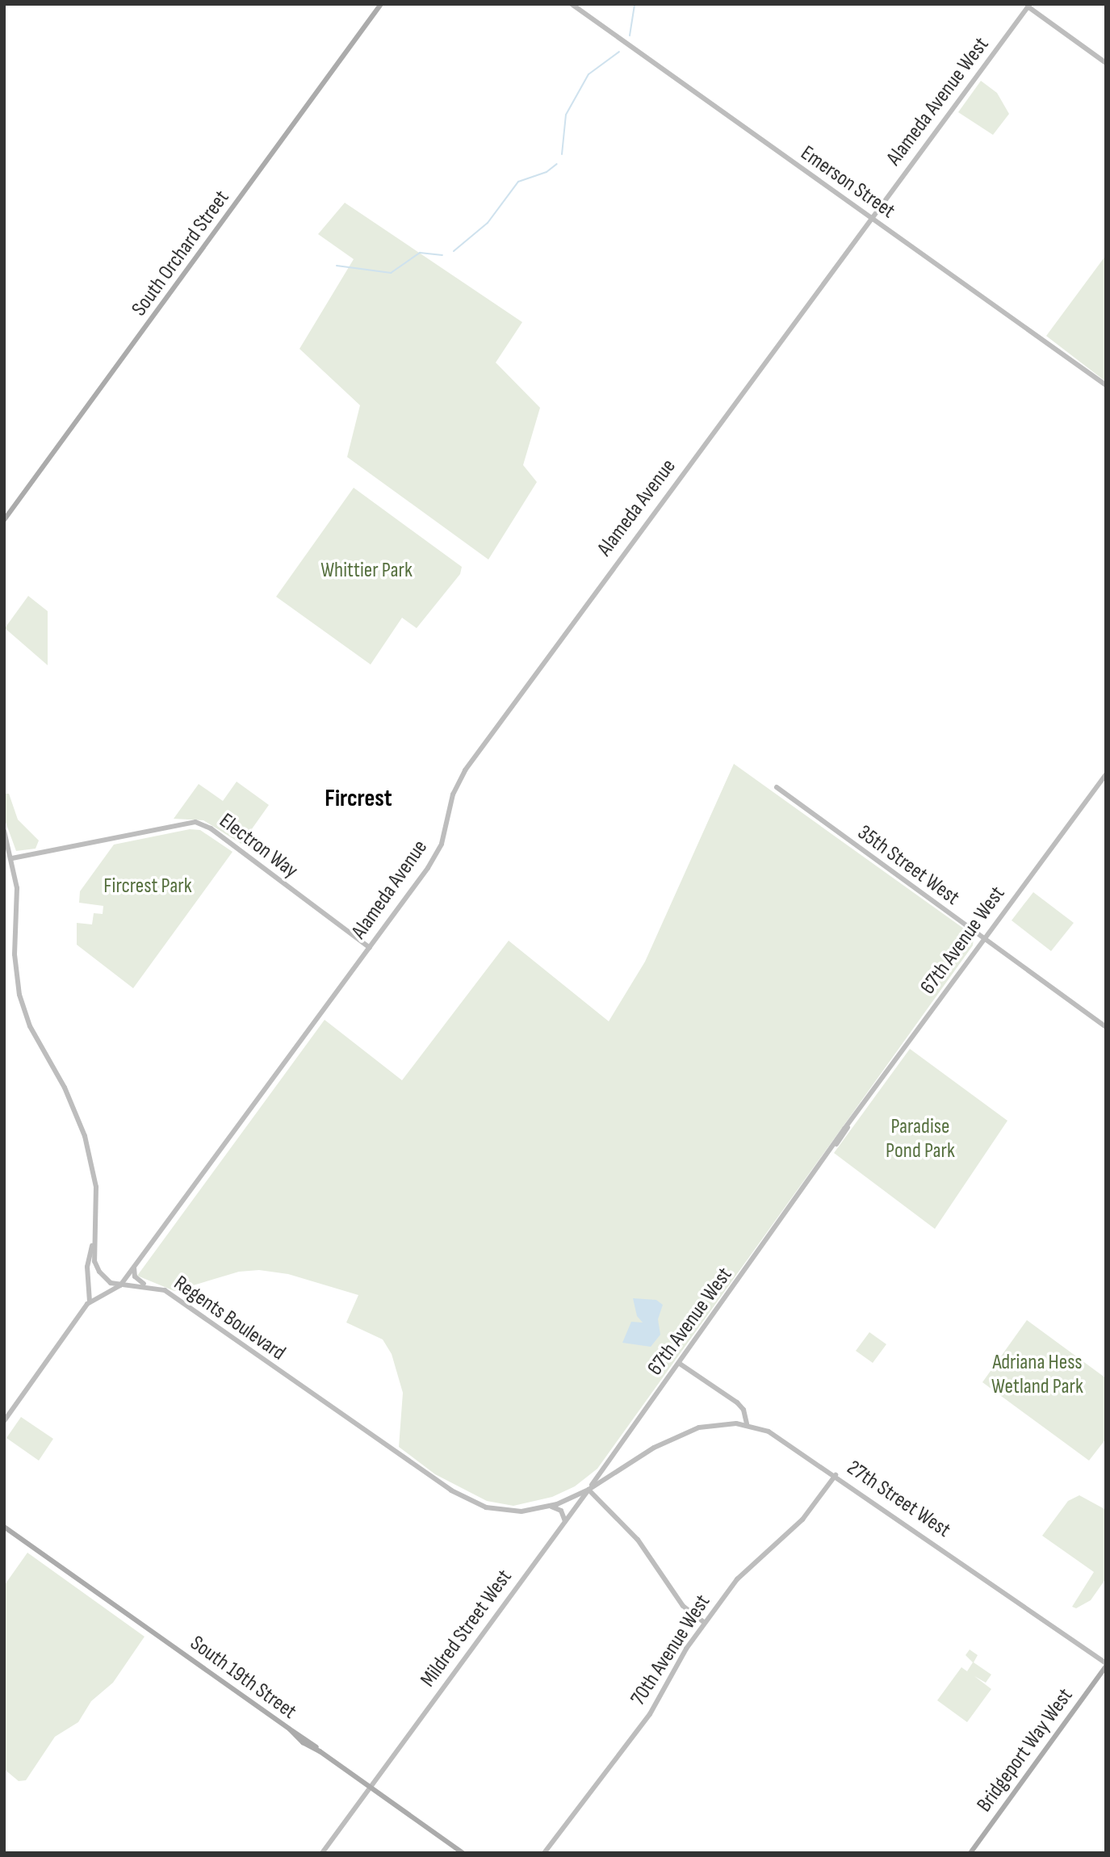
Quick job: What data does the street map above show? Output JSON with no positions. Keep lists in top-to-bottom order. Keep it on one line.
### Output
{"streets":{"main road":["South Orchard Street","South 19th Street","Bridgeport Way West"],"street":["Alameda Avenue West","Emerson Street","Alameda Avenue","Electron Way","35th Street West","67th Avenue West","Regents Boulevard","27th Street West","Mildred Street West","70th Avenue West"]},"crossings":[["Alameda Avenue West","Emerson Street"],["Alameda Avenue West","Alameda Avenue"],["Emerson Street","Alameda Avenue"],["Alameda Avenue","Electron Way"],["Alameda Avenue","Regents Boulevard"],["35th Street West","67th Avenue West"],["67th Avenue West","Regents Boulevard"],["67th Avenue West","Mildred Street West"],["Regents Boulevard","27th Street West"],["Regents Boulevard","Mildred Street West"],["27th Street West","70th Avenue West"],["27th Street West","Bridgeport Way West"],["Mildred Street West","South 19th Street"]],"districts":["Fircrest"],"parks":["Whittier Park","Fircrest Park","Paradise Pond Park","Adriana Hess Wetland Park"]}
